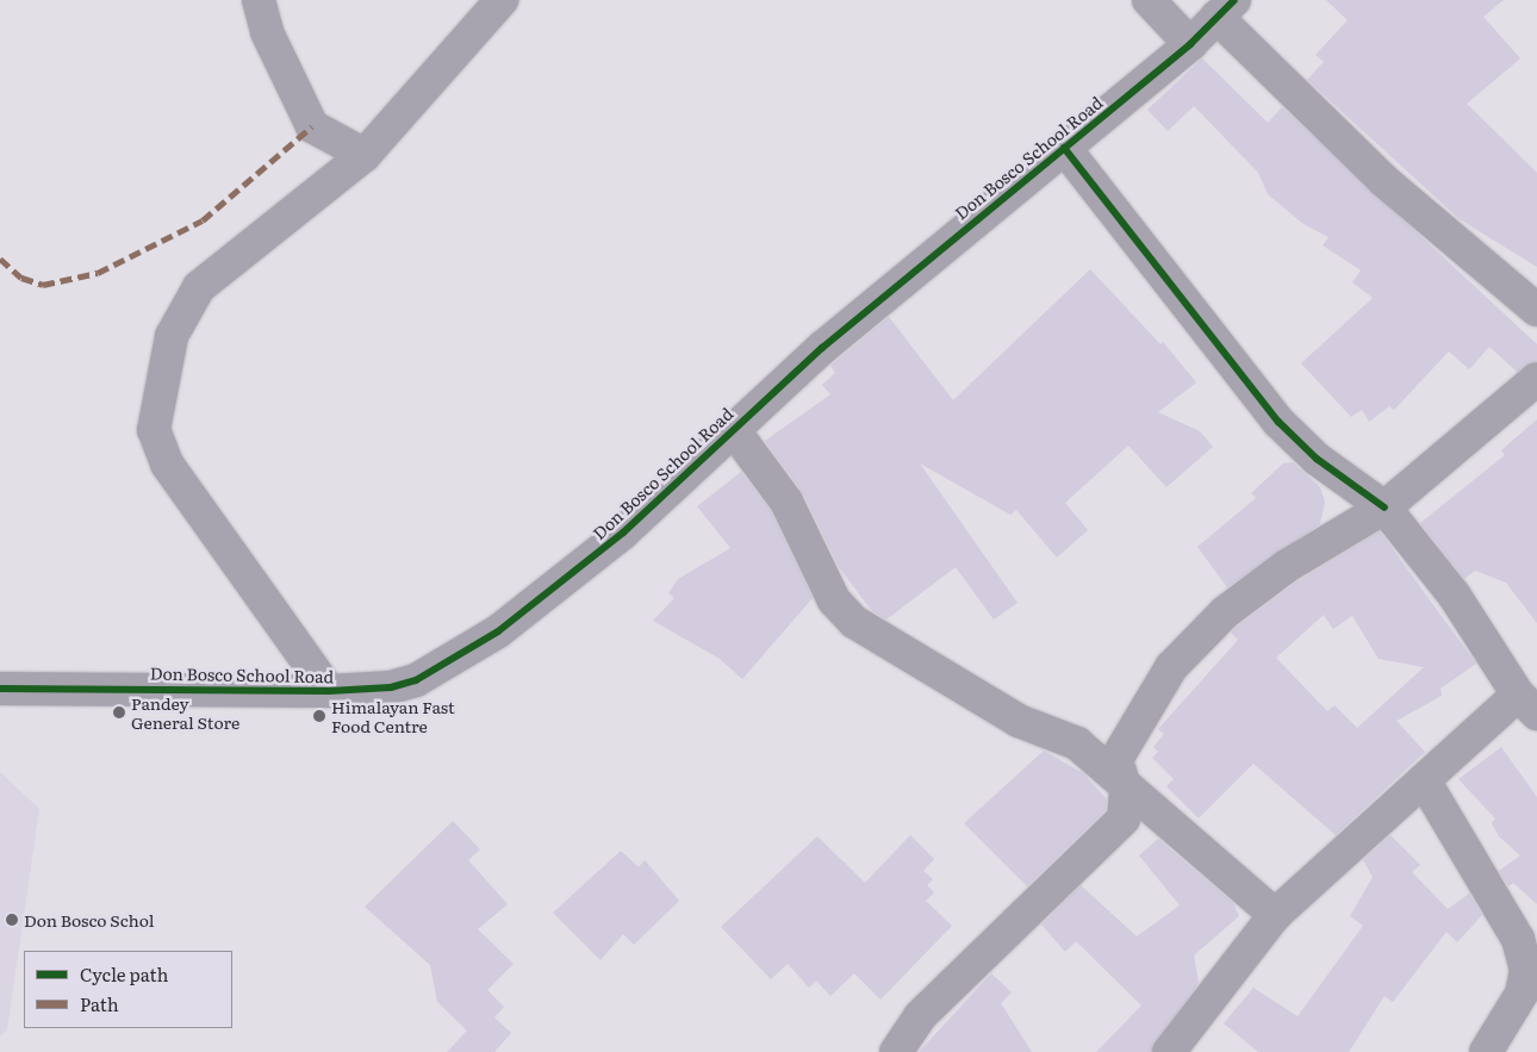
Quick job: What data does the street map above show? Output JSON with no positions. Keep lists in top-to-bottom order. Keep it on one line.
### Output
{"streets":{"street":["Don Bosco School Road"]},"places":["Pandey General Store","Himalayan Fast Food Centre","Don Bosco Schol"],"legend":["Cycle path","Path"]}
